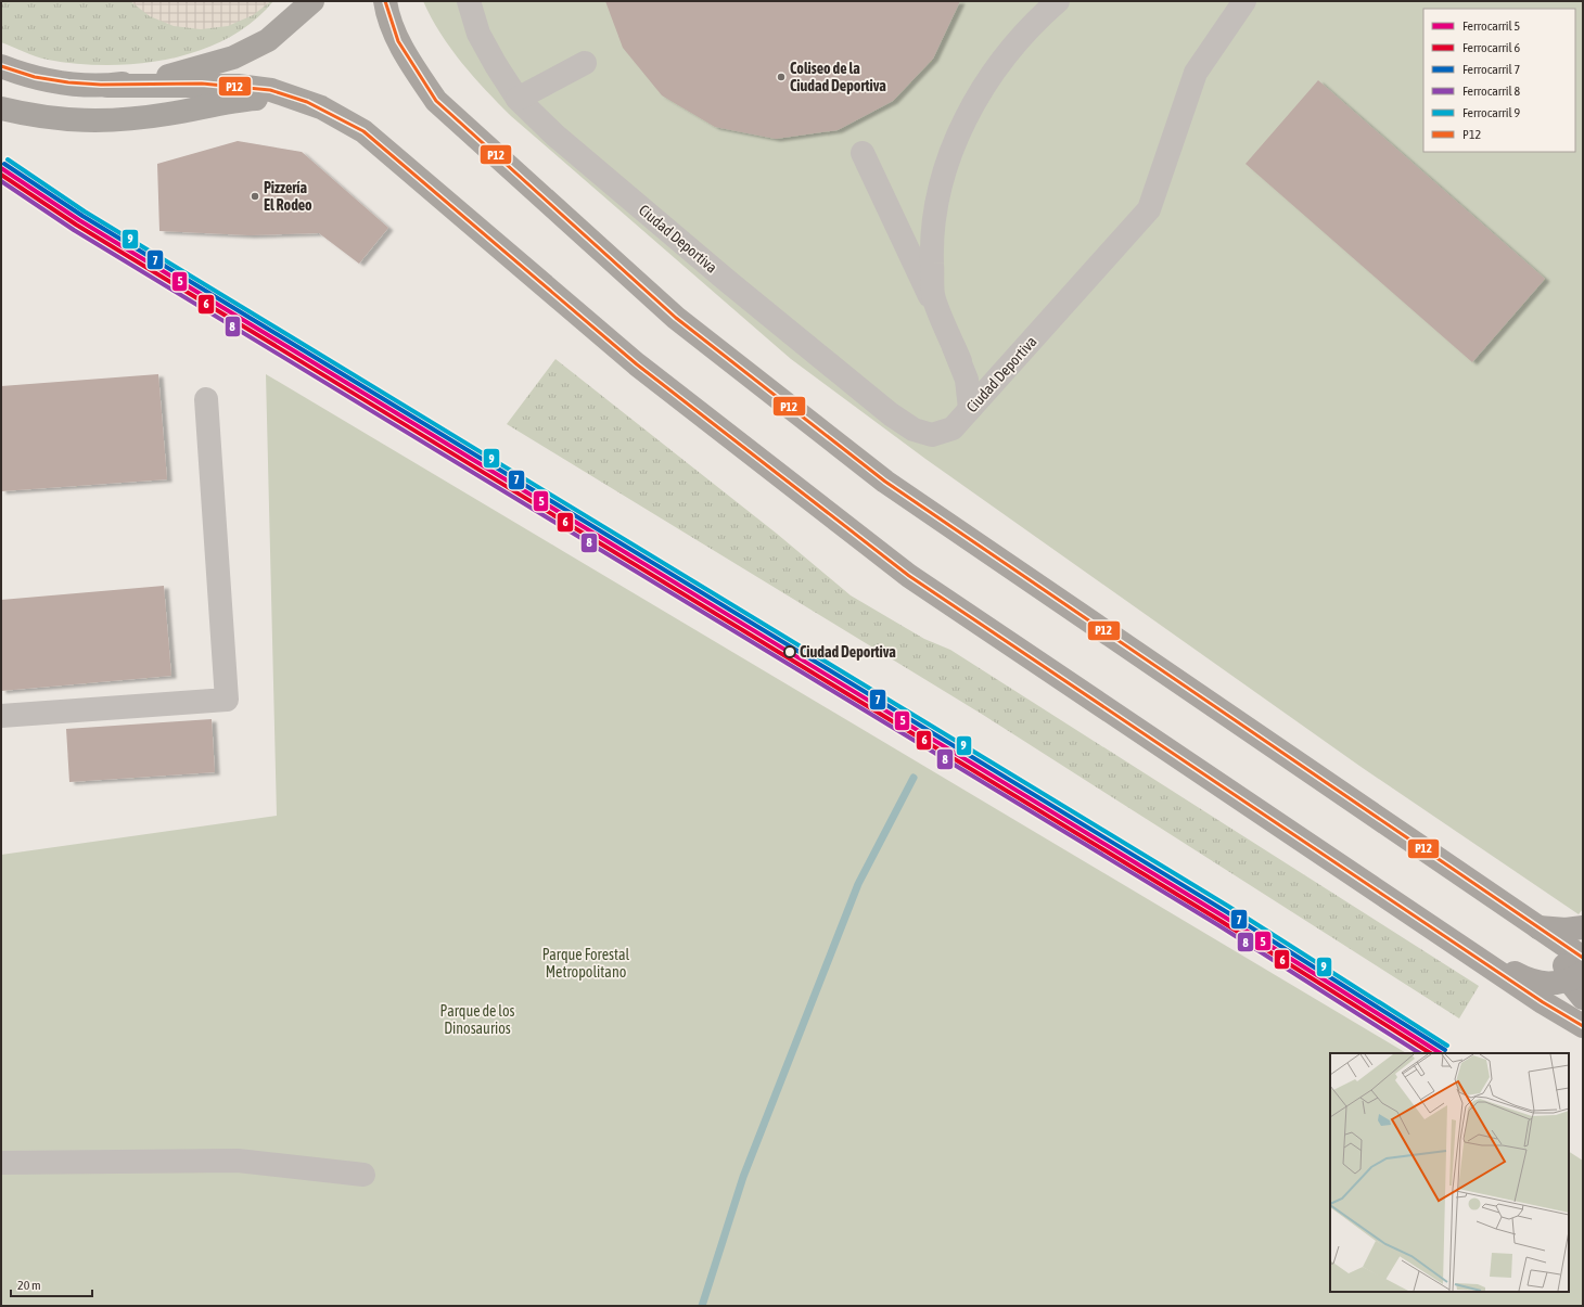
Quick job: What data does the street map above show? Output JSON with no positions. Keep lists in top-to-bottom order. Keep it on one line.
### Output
{"streets":{"lane":["Ciudad Deportiva"]},"parks":["Parque Forestal Metropolitano","Parque de los Dinosaurios"],"places":["Coliseo de la Ciudad Deportiva","Pizzería El Rodeo","Ciudad Deportiva"],"lines":["transit line P12","rail line 9","rail line 7","rail line 5","rail line 6","rail line 8"],"legend":["Ferrocarril 5","Ferrocarril 6","Ferrocarril 7","Ferrocarril 8","Ferrocarril 9","P12"],"scale_bar":"20 m"}
